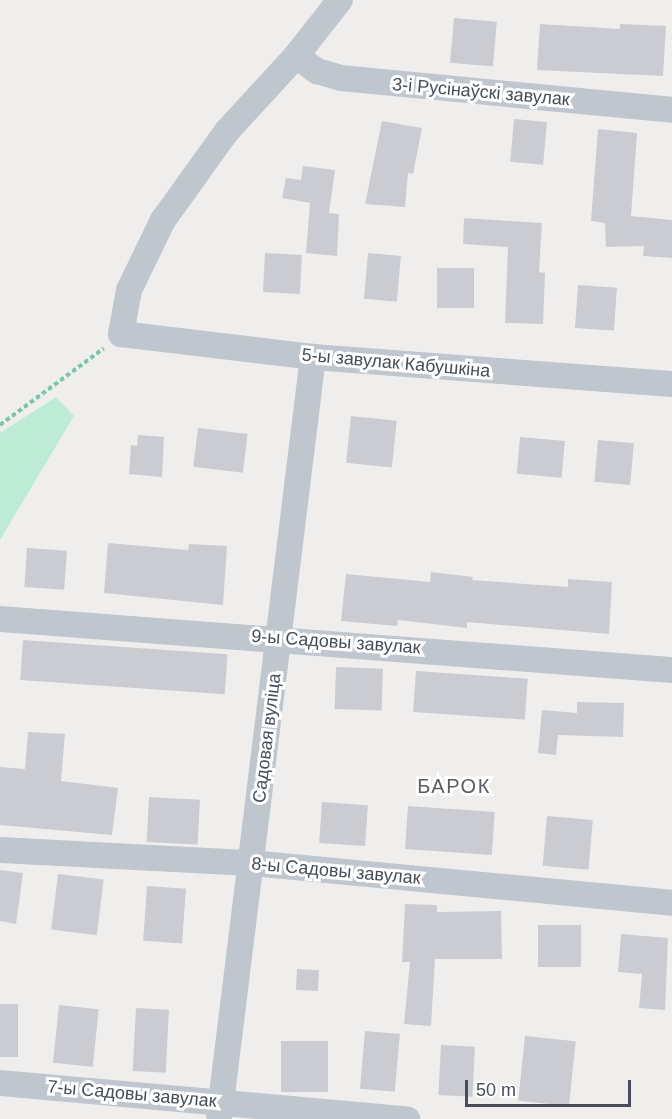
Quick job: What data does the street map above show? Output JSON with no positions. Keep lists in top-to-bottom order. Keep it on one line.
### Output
{"streets":{"street":["3-і Русінаўскі завулак","5-ы завулак Кабушкіна","9-ы Садовы завулак","Садовая вуліца","8-ы Садовы завулак","7-ы Садовы завулак"]},"crossings":[["5-ы завулак Кабушкіна","Садовая вуліца"],["9-ы Садовы завулак","Садовая вуліца"],["Садовая вуліца","8-ы Садовы завулак"],["Садовая вуліца","7-ы Садовы завулак"]],"districts":["БАРОК"],"scale_bar":"50 m"}
